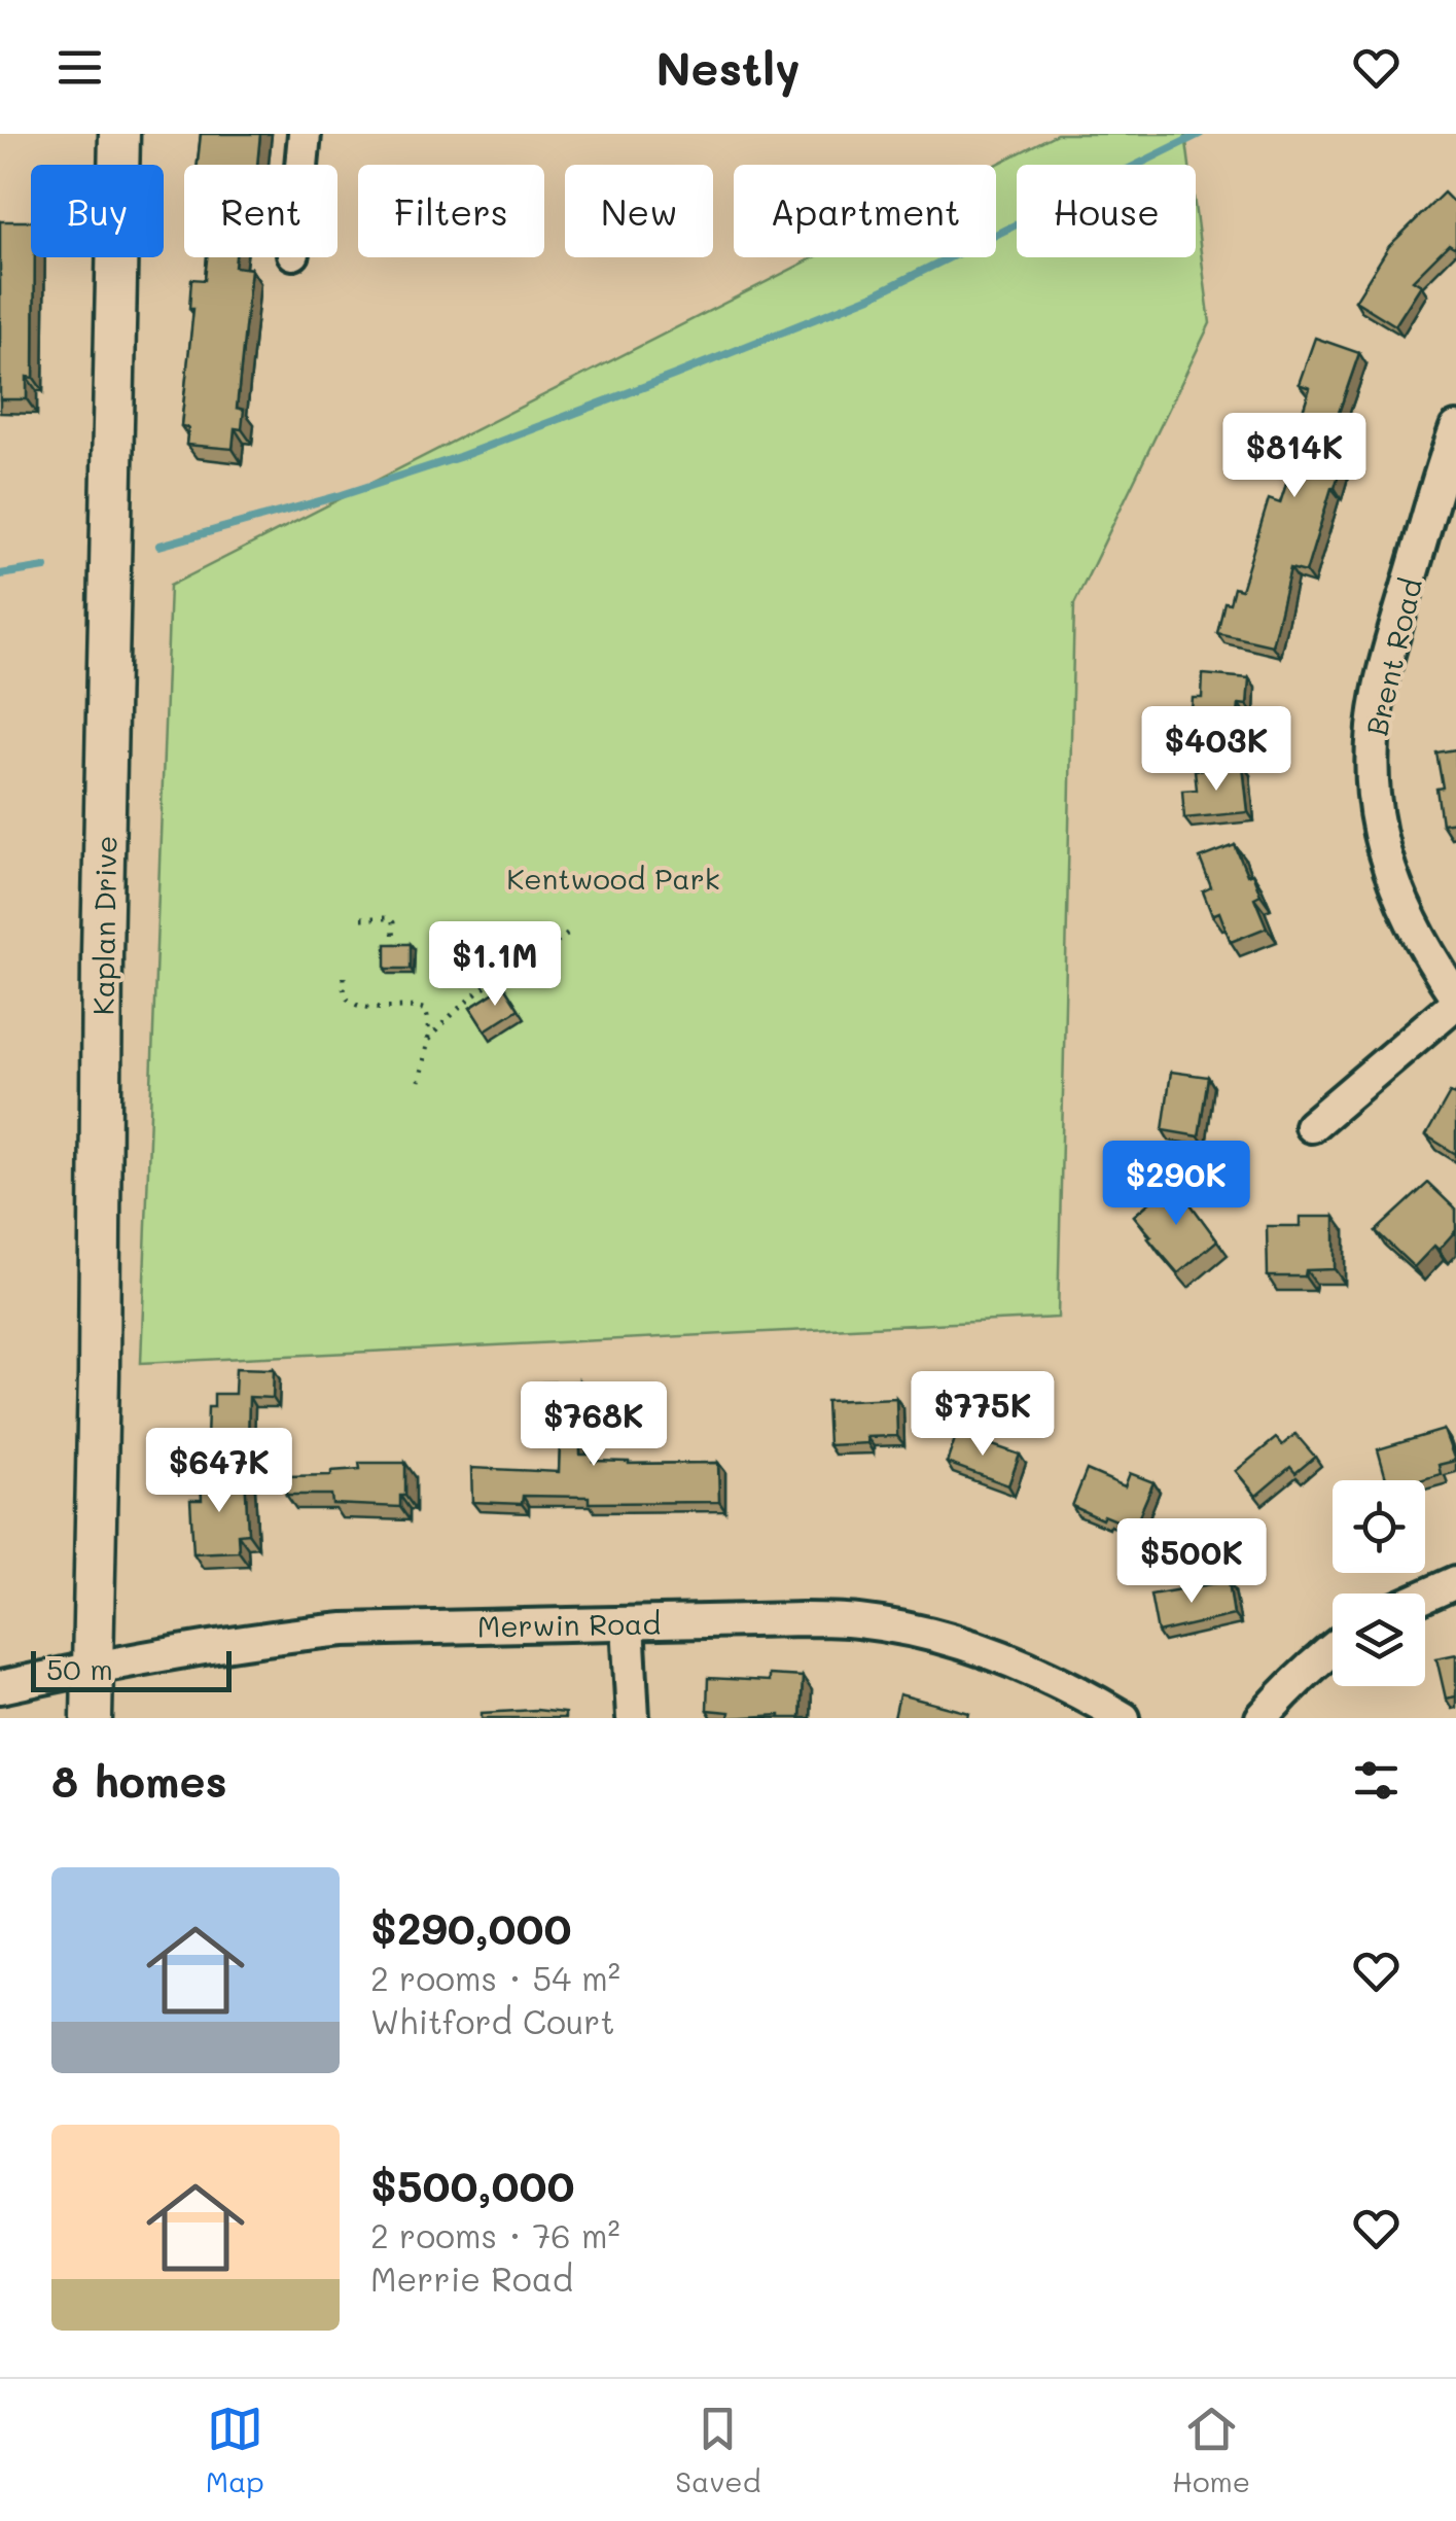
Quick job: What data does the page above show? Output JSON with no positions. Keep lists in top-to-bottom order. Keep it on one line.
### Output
{"streets":{"street":["Brent Road","Kaplan Drive","Merwin Road"]},"crossings":[["Kaplan Drive","Merwin Road"]],"parks":["Kentwood Park"],"scale_bar":"50 m","page":{"header":"Nestly","chip":["Buy","Rent","Filters","New","Apartment","House"],"price":["$814K","$403K","$1.1M","$290K","$775K","$768K","$647K","$500K"],"scale":"50 m","heading":"8 homes","list":[{"name":"$290,000","note":"2 rooms · 54 m² · Whitford Court"},{"name":"$500,000","note":"2 rooms · 76 m² · Merrie Road"}],"tabs":["Map","Saved","Home"]}}
